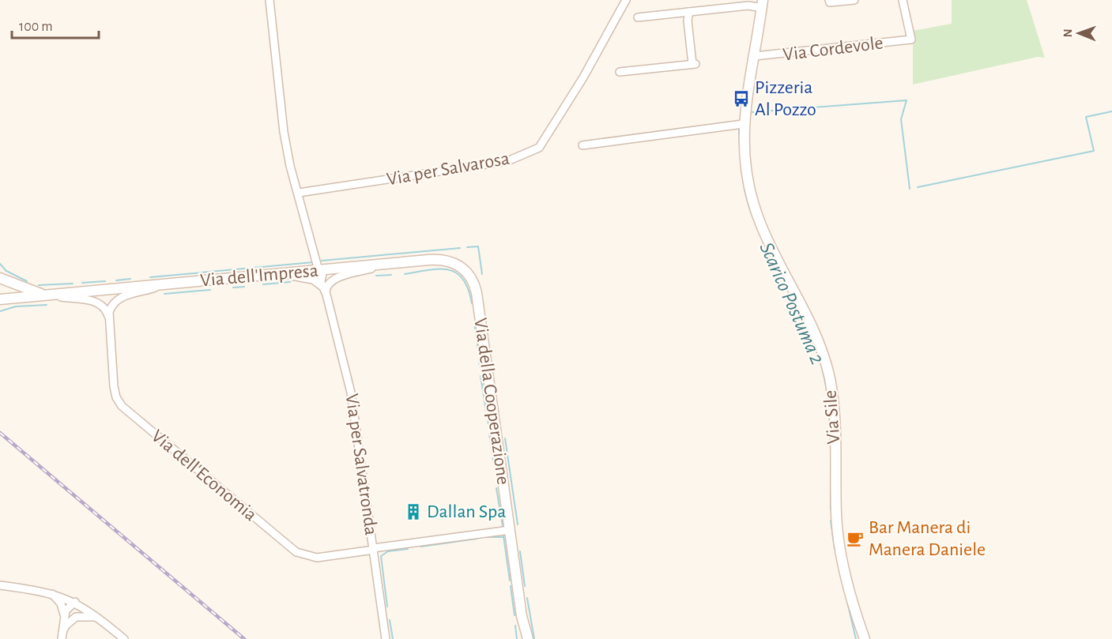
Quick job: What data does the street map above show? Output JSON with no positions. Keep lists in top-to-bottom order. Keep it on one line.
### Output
{"streets":{"street":["Via Cordevole","Via per Salvarosa","Via dell'Impresa","Via della Cooperazione","Via Sile","Via per Salvatronda","Via dell'Economia"]},"crossings":[["Via Cordevole","Via Sile"],["Via per Salvarosa","Via per Salvatronda"],["Via dell'Impresa","Via della Cooperazione"],["Via dell'Impresa","Via per Salvatronda"],["Via della Cooperazione","Via dell'Economia"],["Via per Salvatronda","Via dell'Economia"]],"water":["Scarico Postuma 2"],"places":{"bus stop":["Pizzeria Al Pozzo"],"building":["Dallan Spa"],"cafe":["Bar Manera di Manera Daniele"]},"scale_bar":"100 m","north":"left"}
